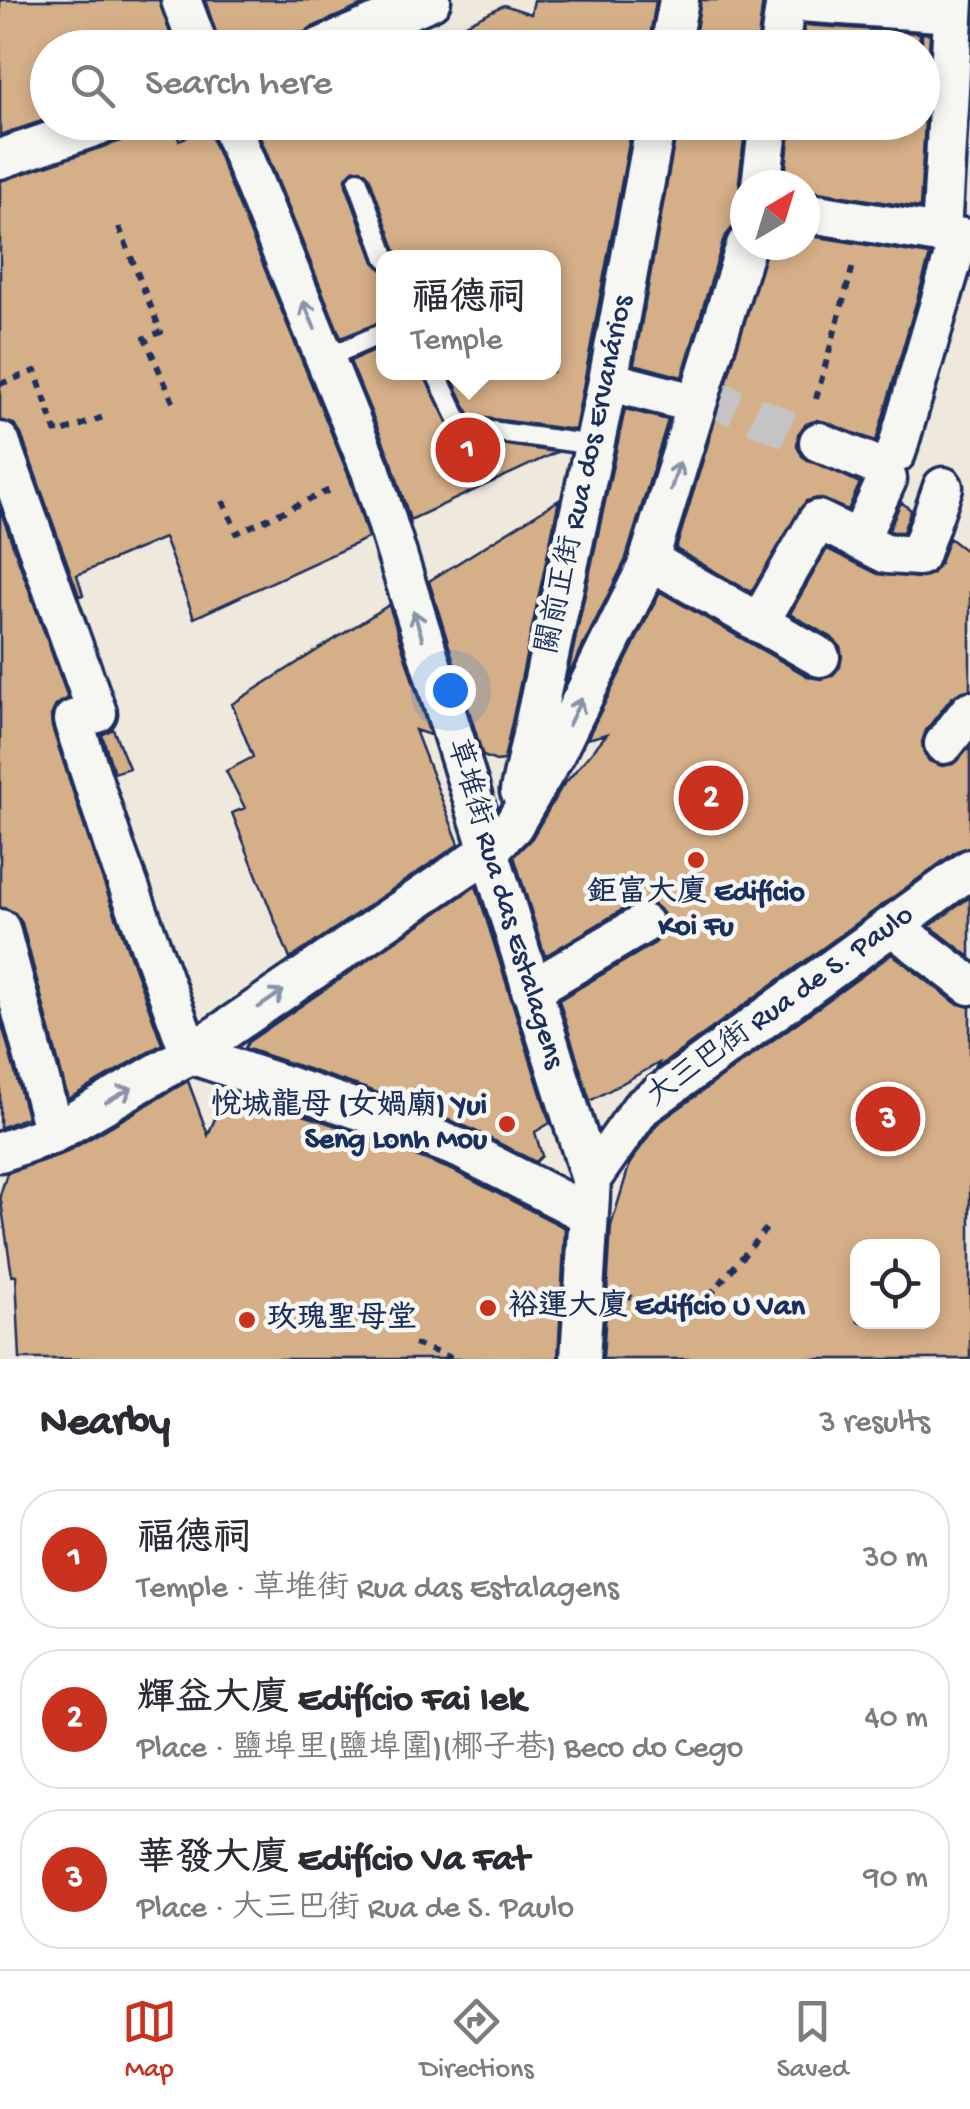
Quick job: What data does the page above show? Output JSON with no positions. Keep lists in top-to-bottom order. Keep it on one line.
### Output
{"streets":{"street":["關前正街 Rua dos Ervanários","草堆街 Rua das Estalagens","大三巴街 Rua de S. Paulo"]},"crossings":[["關前正街 Rua dos Ervanários","草堆街 Rua das Estalagens"],["草堆街 Rua das Estalagens","大三巴街 Rua de S. Paulo"]],"one_way":["草堆街 Rua das Estalagens"],"places":["鉅富大廈 Edifício Koi Fu","悅城龍母 (女媧廟) Yui Seng Lonh Mou","裕運大廈 Edifício U Van","玫瑰聖母堂"],"north":"top right","page":{"search":"Search here","popup":["福德祠","Temple"],"pins":["1","2","3"],"heading":["Nearby","3 results"],"list":[{"mark":"1","name":"福德祠","note":"Temple · 草堆街 Rua das Estalagens","value":"30 m"},{"mark":"2","name":"輝益大廈 Edifício Fai Iek","note":"Place · 鹽埠里(鹽埠圍)(椰子巷) Beco do Cego","value":"40 m"},{"mark":"3","name":"華發大廈 Edifício Va Fat","note":"Place · 大三巴街 Rua de S. Paulo","value":"90 m"}],"nav":["Map","Directions","Saved"]}}
